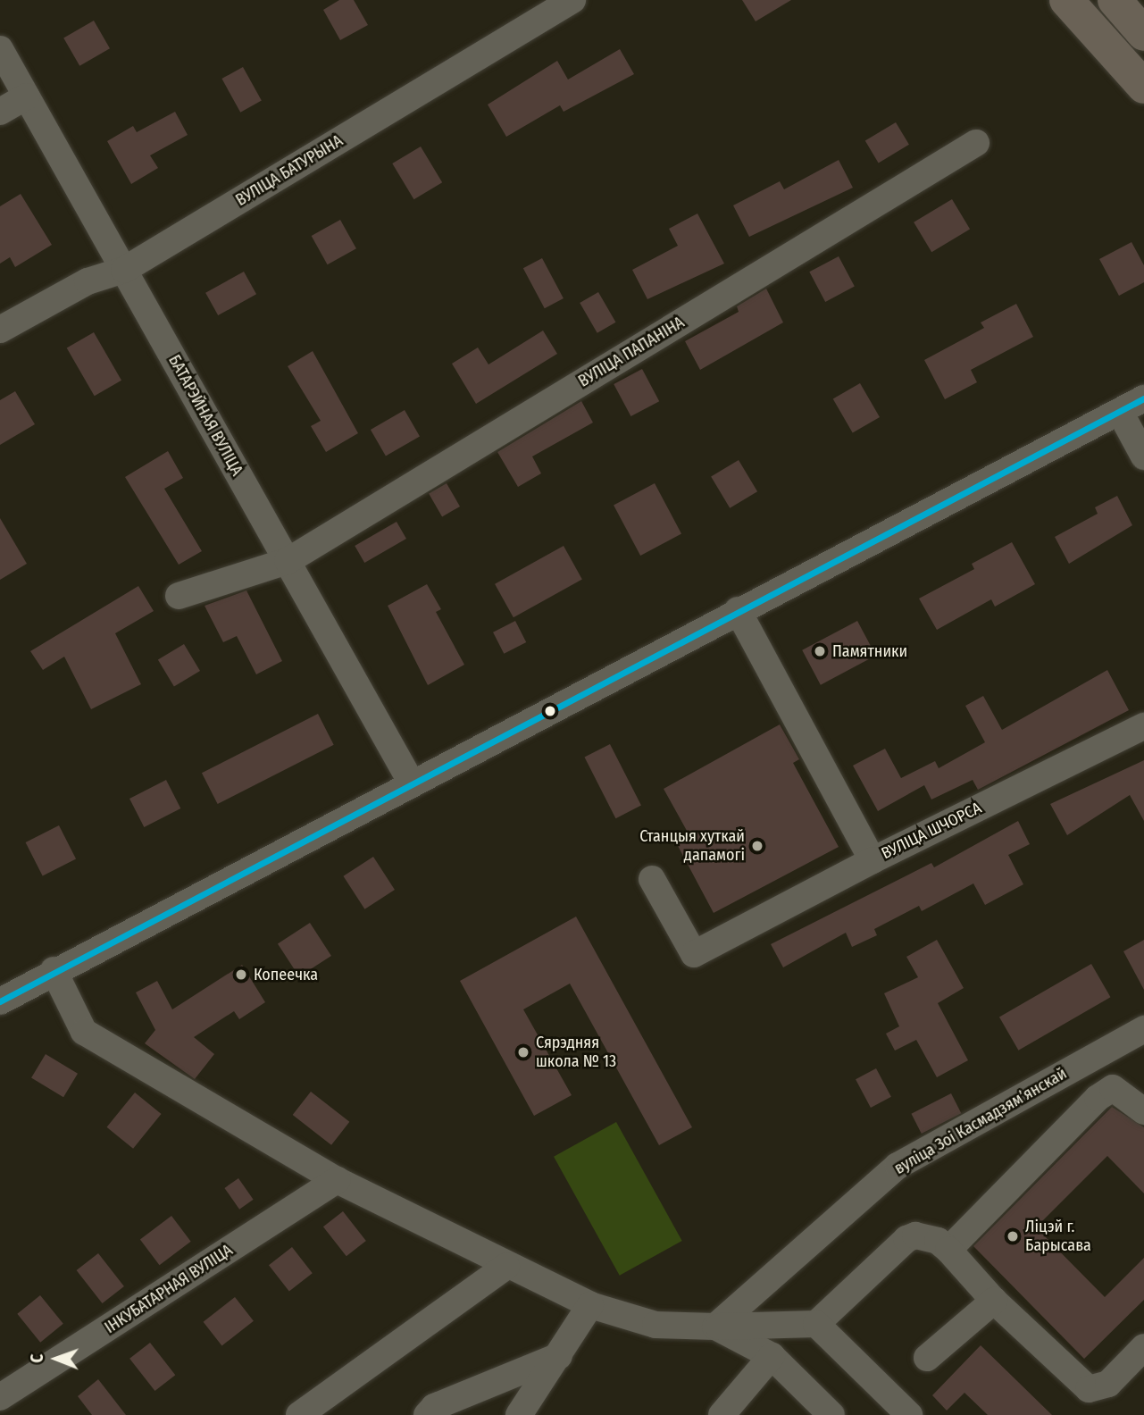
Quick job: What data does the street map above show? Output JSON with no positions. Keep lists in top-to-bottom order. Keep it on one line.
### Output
{"streets":{"street":["ВУЛІЦА БАТУРЫНА","ВУЛІЦА ПАПАНІНА","БАТАРЭЙНАЯ ВУЛІЦА","ВУЛІЦА ШЧОРСА","вуліца Зоі Касмадзямʼянскай","ІНКУБАТАРНАЯ ВУЛІЦА"]},"crossings":[["ВУЛІЦА БАТУРЫНА","БАТАРЭЙНАЯ ВУЛІЦА"],["ВУЛІЦА ПАПАНІНА","БАТАРЭЙНАЯ ВУЛІЦА"]],"places":["Памятники","Станцыя хуткай дапамогі","Копеечка","Сярэдняя школа № 13","Ліцэй г. Барысава"],"north":"left"}
